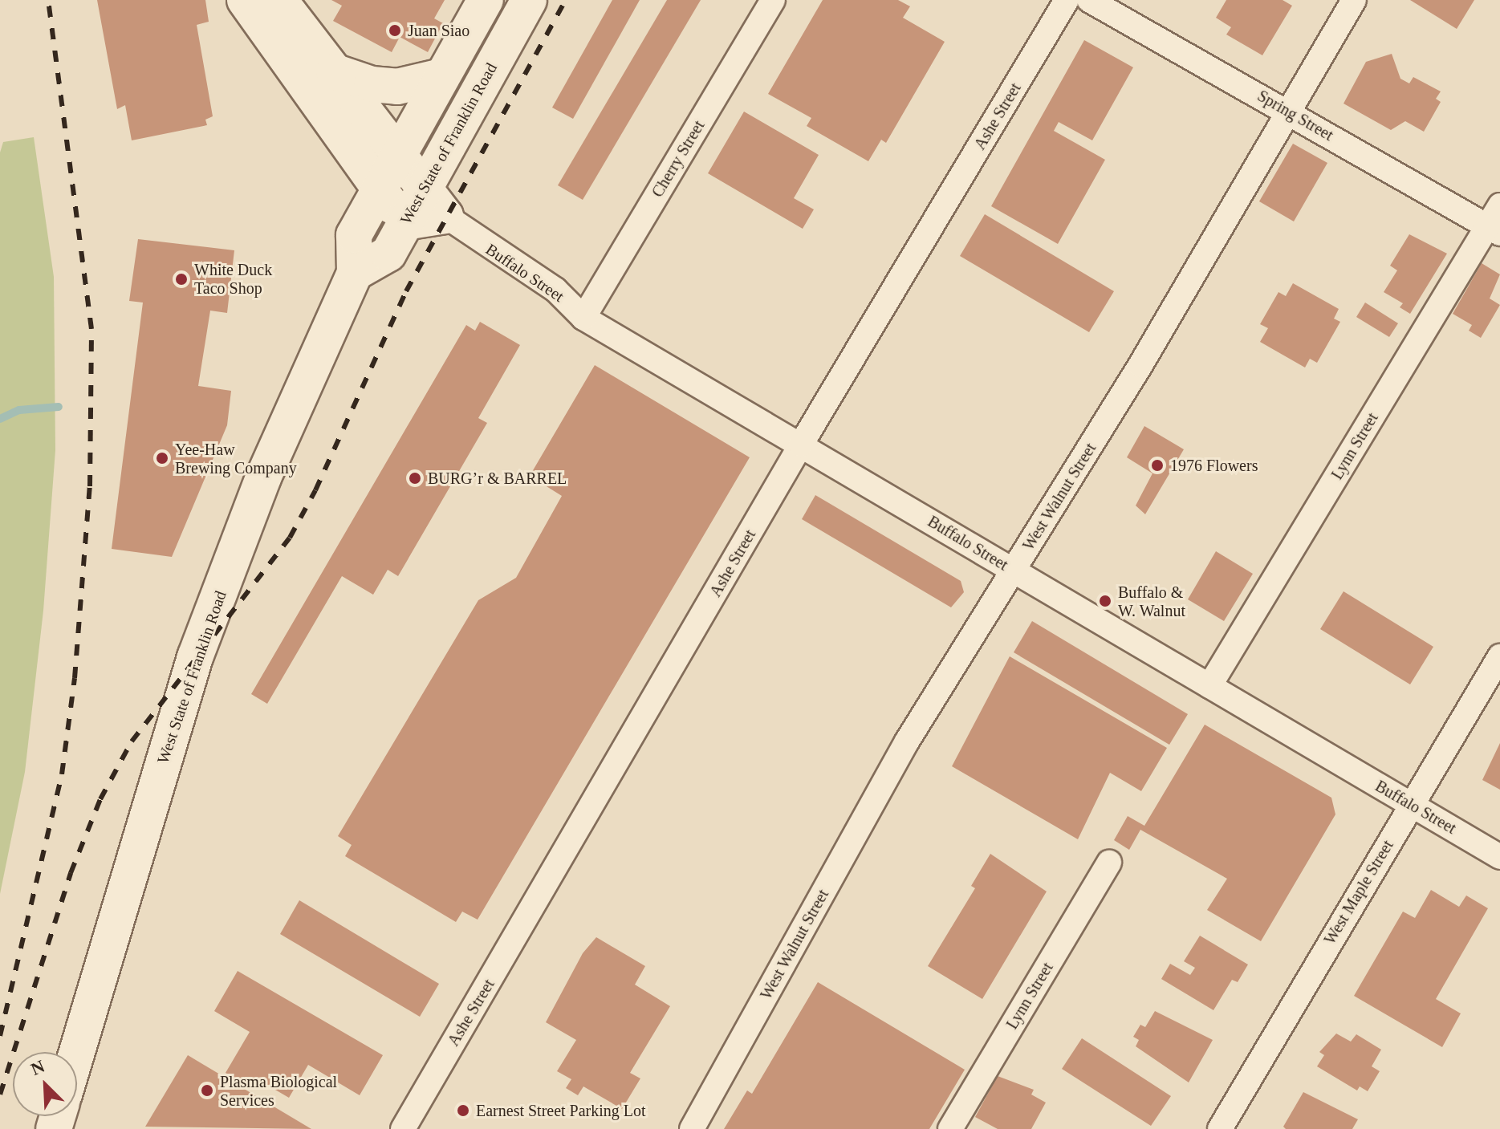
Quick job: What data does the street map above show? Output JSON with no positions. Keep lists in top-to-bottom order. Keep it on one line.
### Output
{"streets":{"main road":["West State of Franklin Road","Buffalo Street"],"street":["Spring Street","Ashe Street","Cherry Street","Lynn Street","West Walnut Street","West Maple Street"]},"crossings":[["Spring Street","Lynn Street"],["Spring Street","West Walnut Street"],["Ashe Street","Buffalo Street"],["West State of Franklin Road","Buffalo Street"],["Cherry Street","Buffalo Street"],["Buffalo Street","Lynn Street"],["Buffalo Street","West Walnut Street"],["Buffalo Street","West Maple Street"]],"places":["Juan Siao","White Duck Taco Shop","Yee-Haw Brewing Company","1976 Flowers","BURG’r & BARREL","Buffalo & W. Walnut","Plasma Biological Services","Earnest Street Parking Lot"],"north":"top left"}
